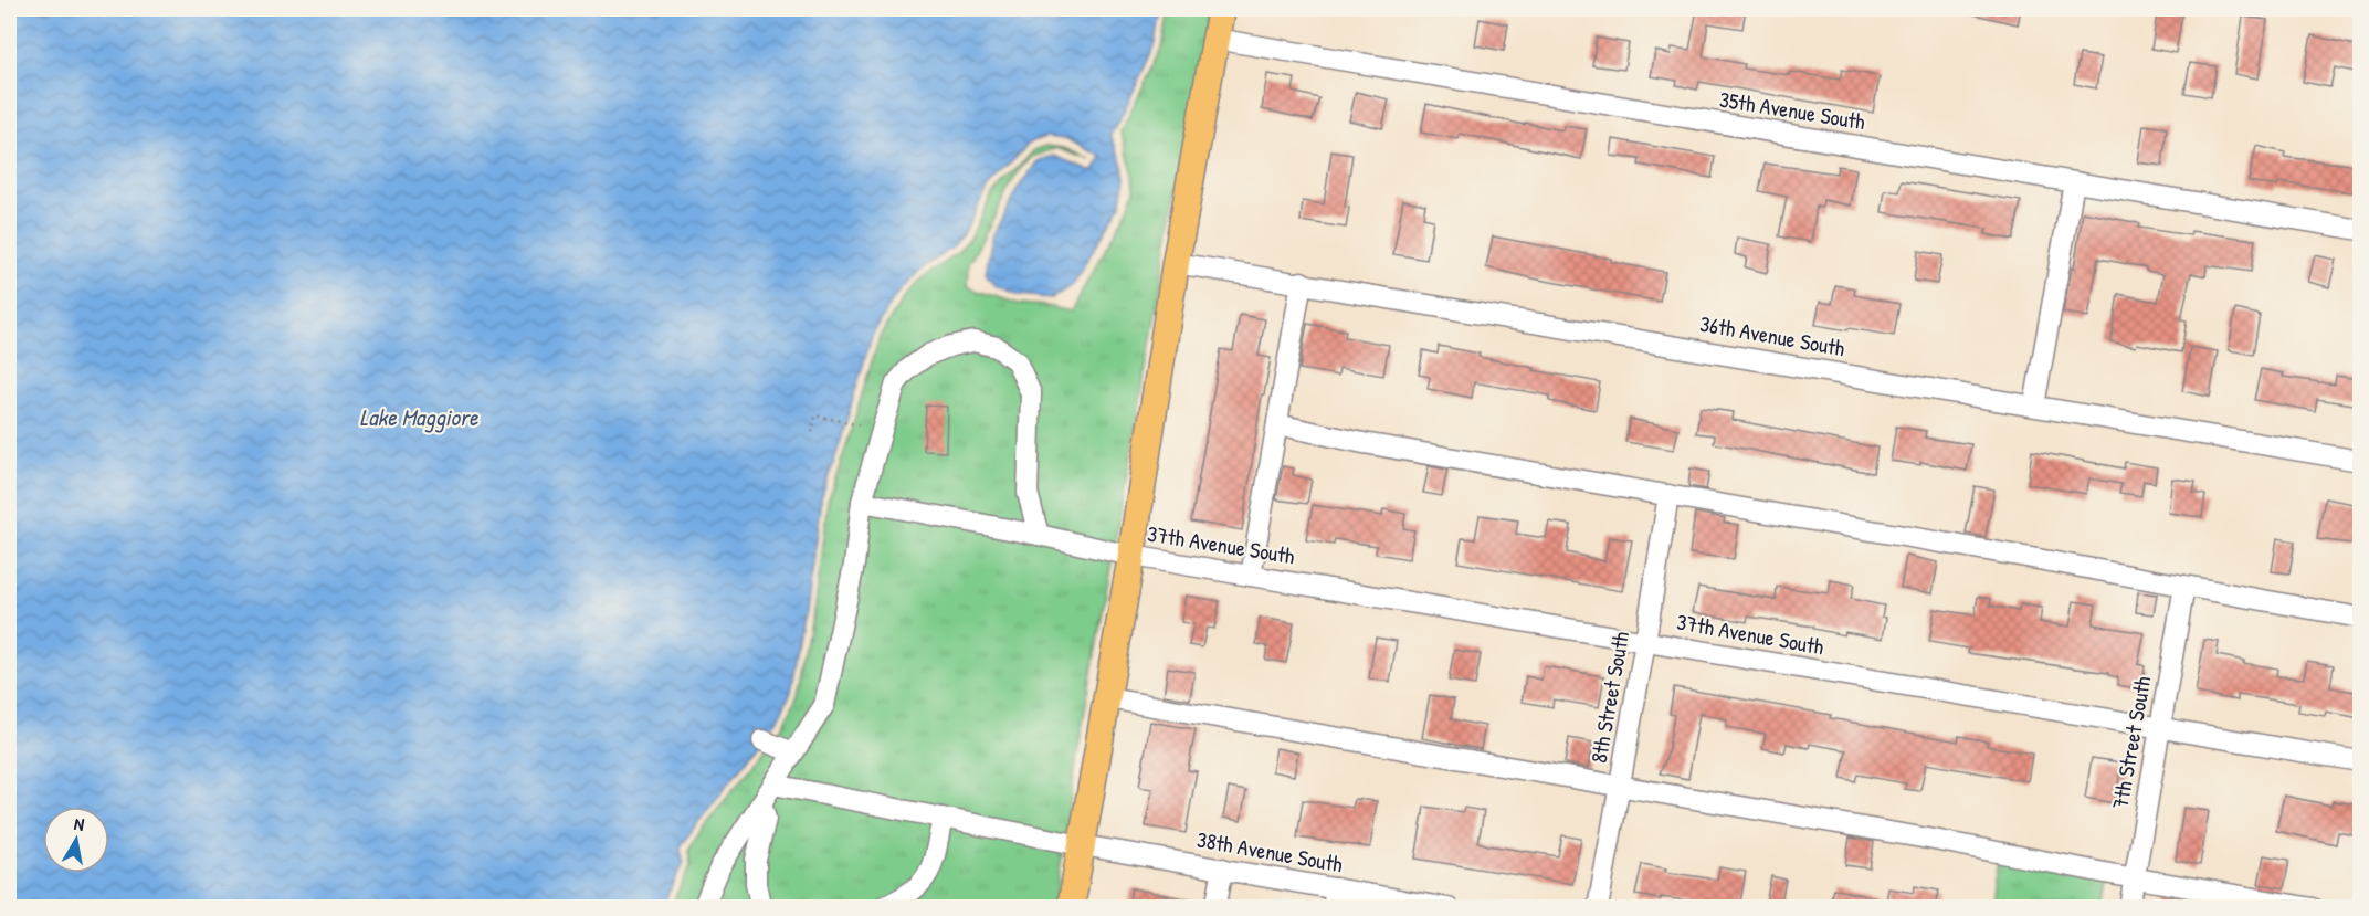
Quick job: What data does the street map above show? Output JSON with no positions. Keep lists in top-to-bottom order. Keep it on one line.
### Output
{"streets":{"street":["35th Avenue South","36th Avenue South","37th Avenue South","8th Street South","7th Street South","38th Avenue South"]},"crossings":[["37th Avenue South","8th Street South"],["37th Avenue South","7th Street South"]],"water":["Lake Maggiore"],"north":"top"}
